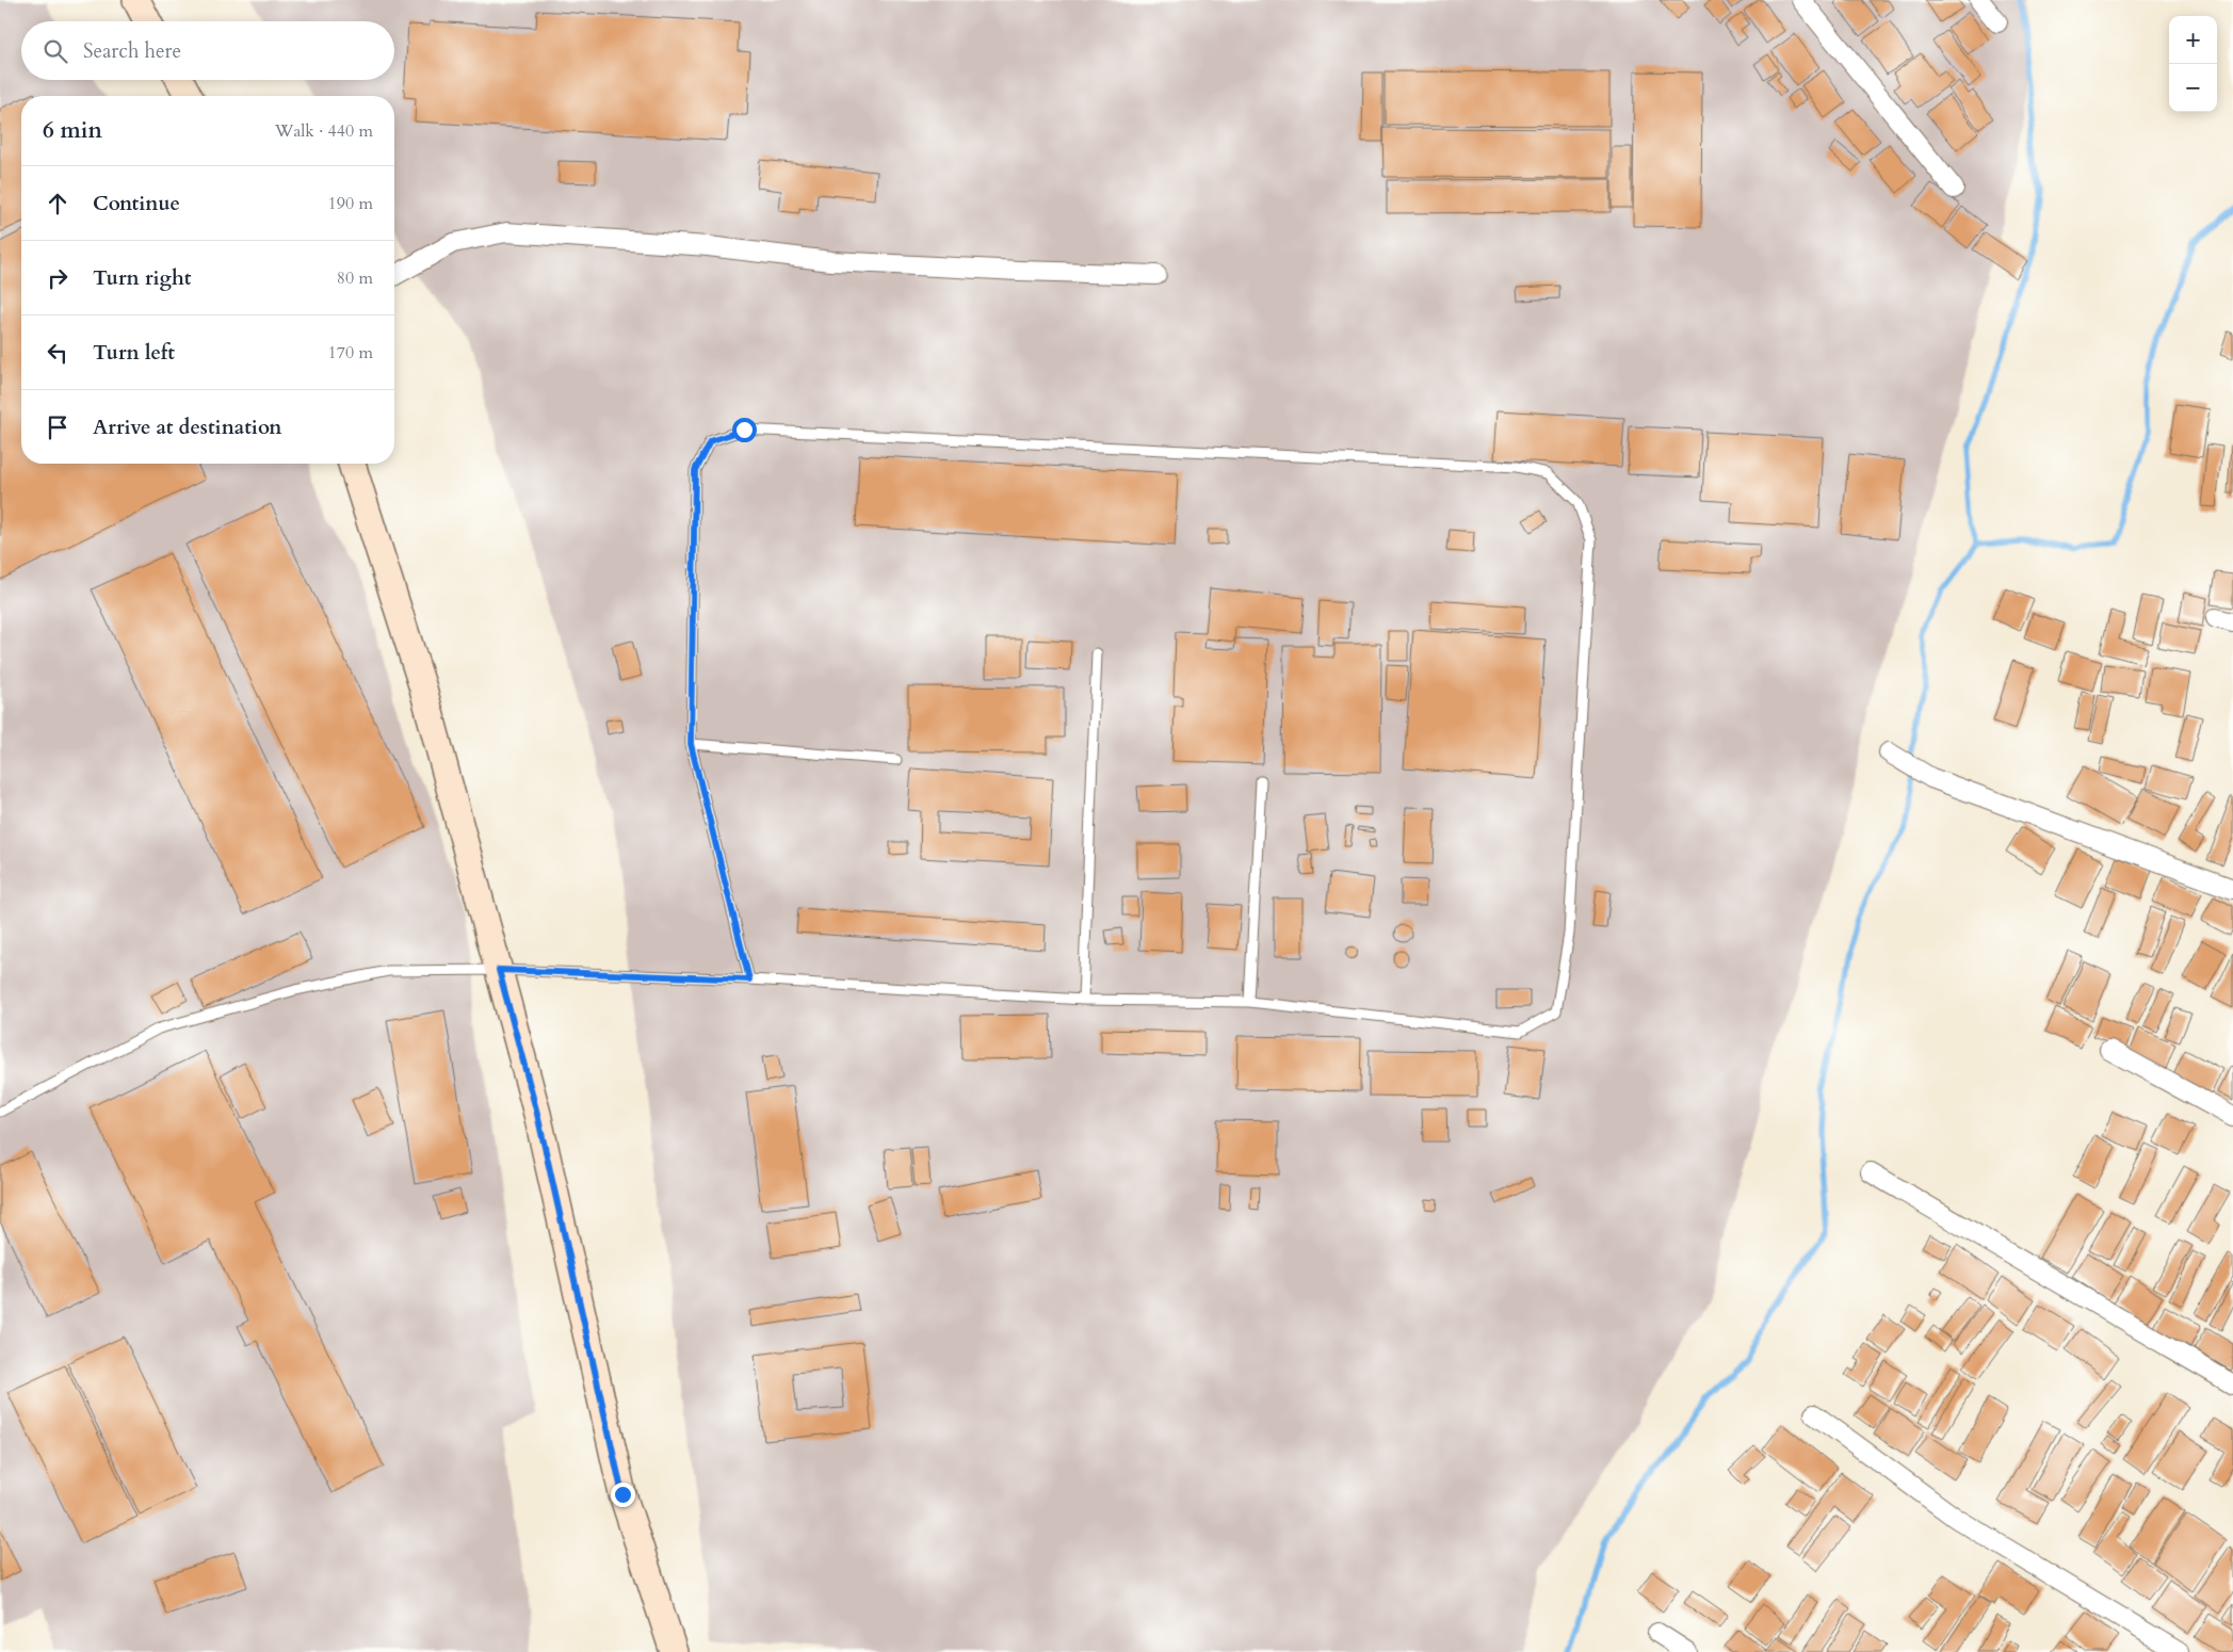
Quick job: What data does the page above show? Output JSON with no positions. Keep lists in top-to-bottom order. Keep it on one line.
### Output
{"page":{"map_buttons":["+","−"],"search":"Search here","heading":["6 min","Walk · 440 m"],"list":[["Continue","190 m"],["Turn right","80 m"],["Turn left","170 m"],"Arrive at destination"]}}
